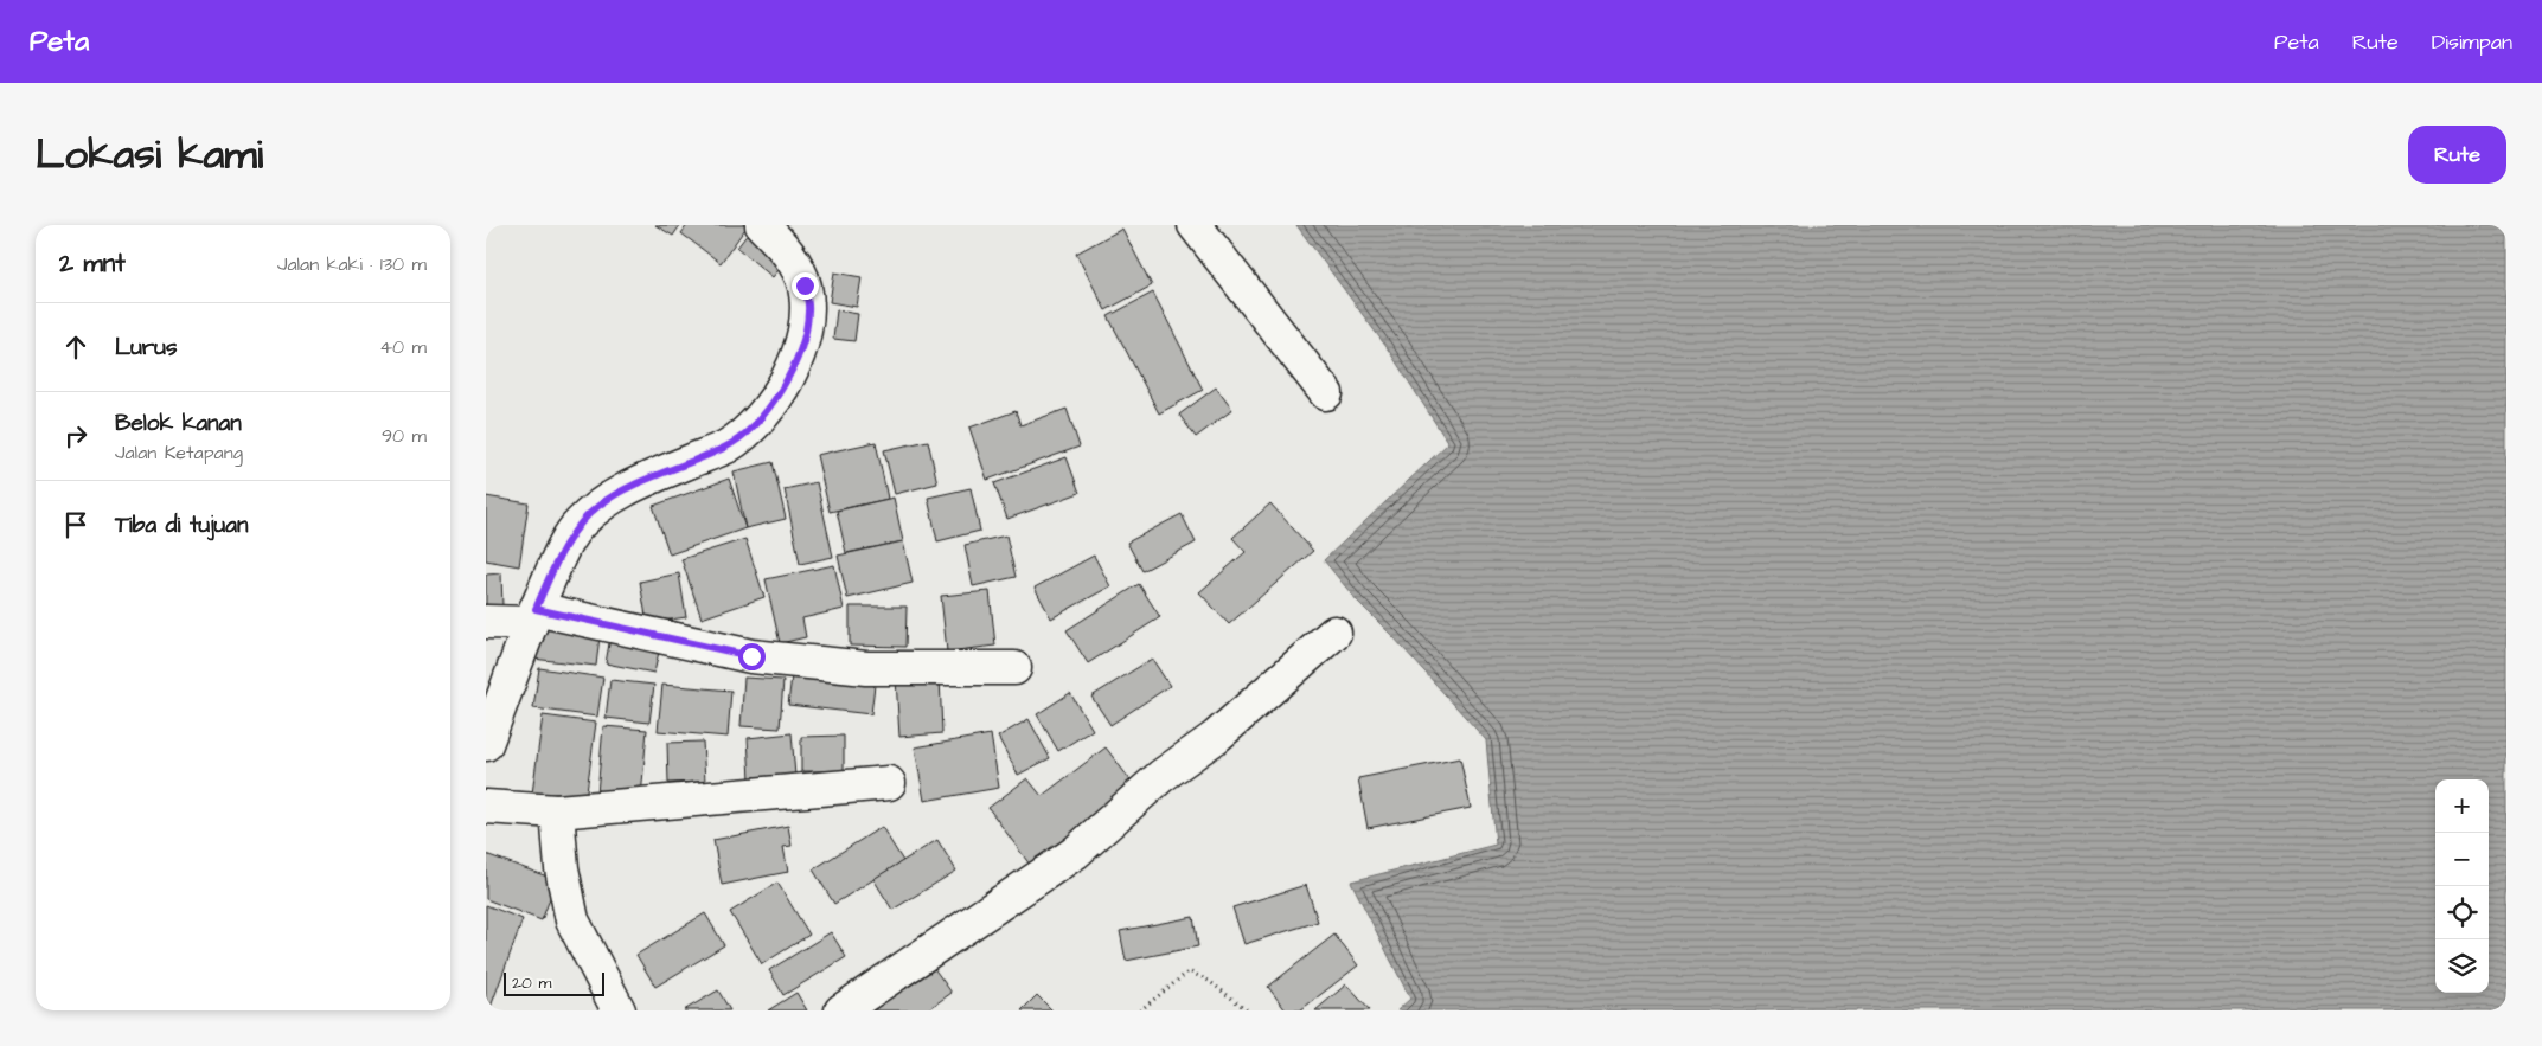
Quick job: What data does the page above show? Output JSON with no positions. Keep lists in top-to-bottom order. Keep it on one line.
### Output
{"scale_bar":"20 m","page":{"header":"Peta","nav":["Peta","Rute","Disimpan"],"title":"Lokasi kami","buttons":"Rute","heading":["2 mnt","Jalan kaki · 130 m"],"list":[["Lurus","40 m"],["Belok kanan","Jalan Ketapang","90 m"],"Tiba di tujuan"],"map_buttons":["+","−"],"scale":"20 m"}}
